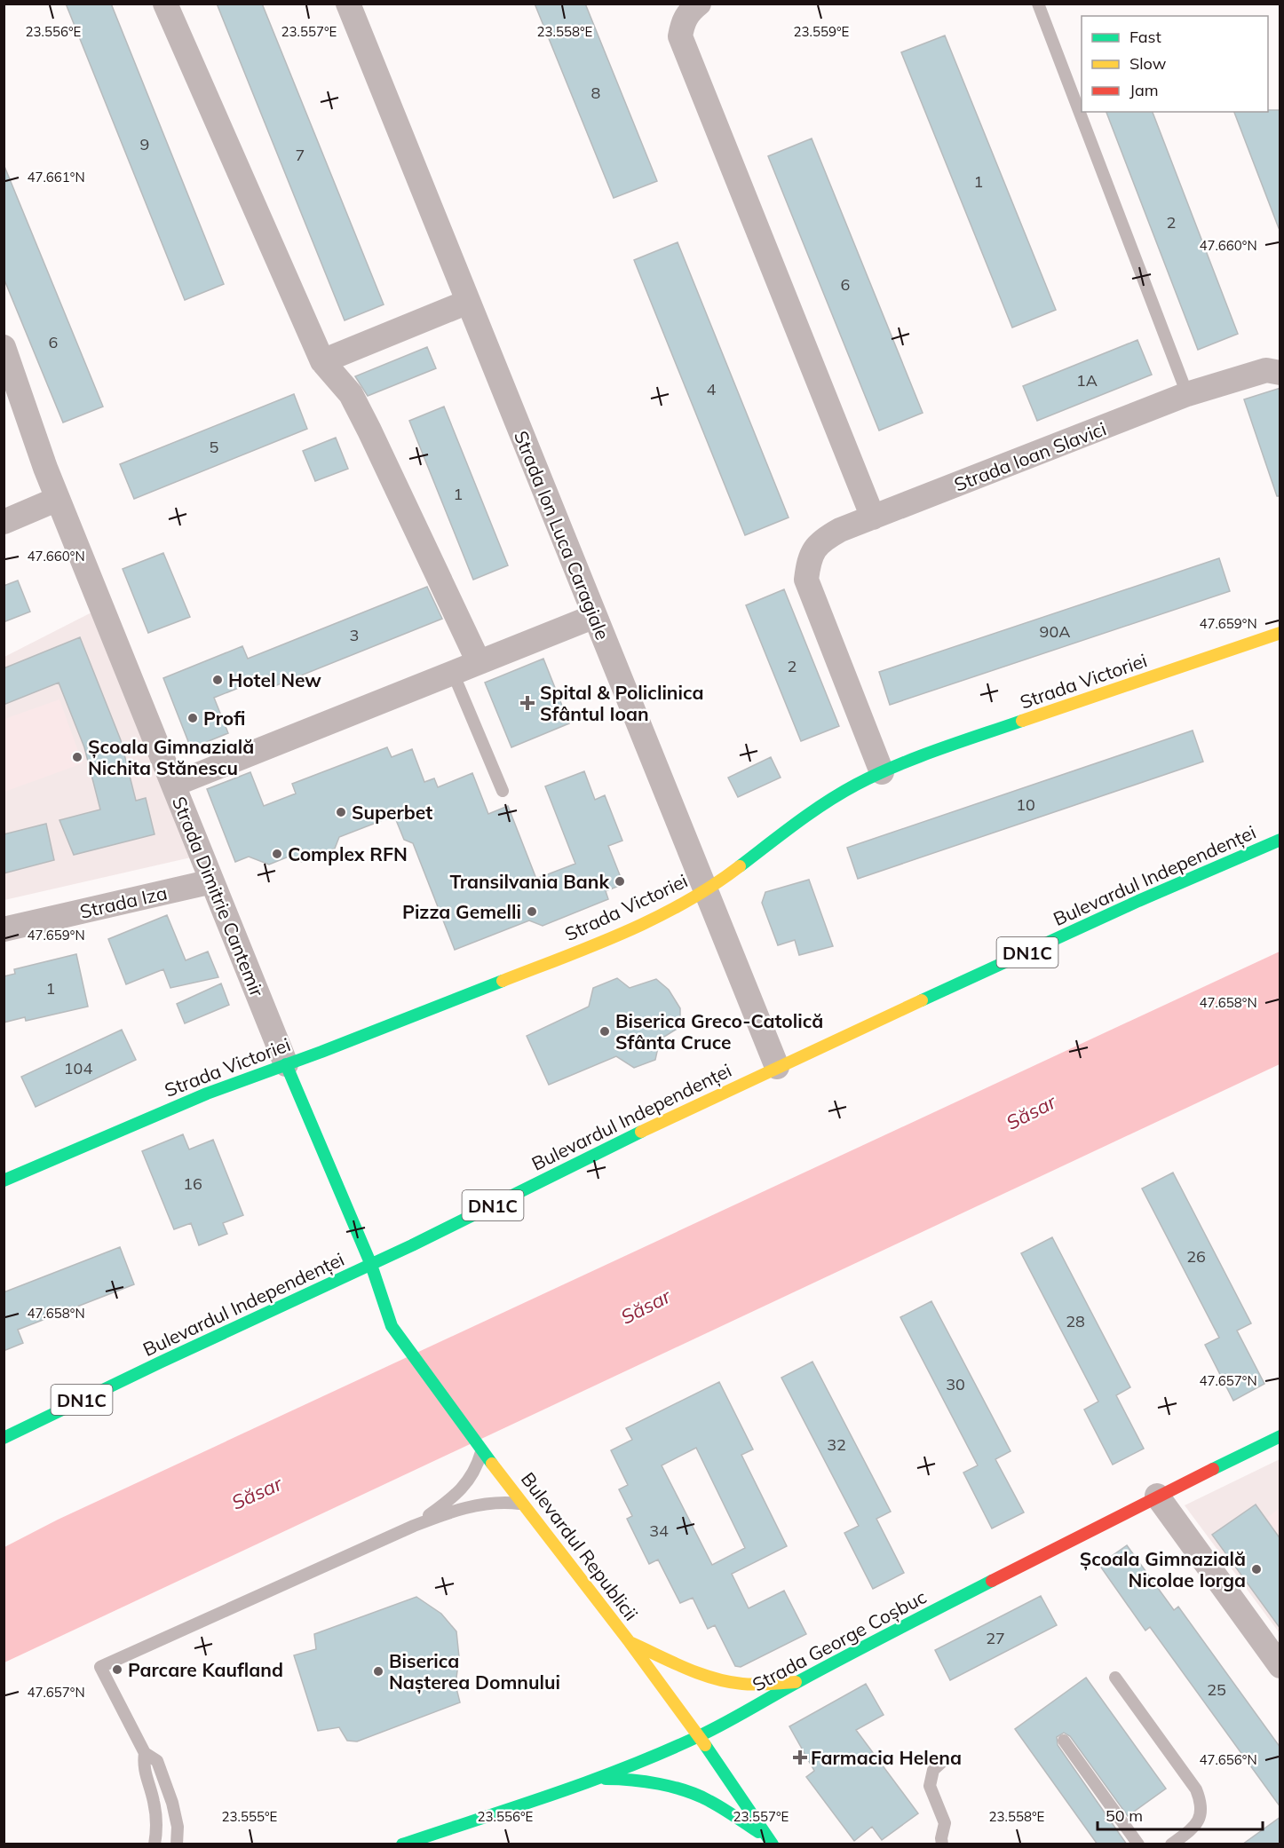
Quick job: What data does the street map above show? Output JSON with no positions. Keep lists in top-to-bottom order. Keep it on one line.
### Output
{"streets":{"street":["Strada Ioan Slavici","Strada Ion Luca Caragiale","Strada Victoriei","Bulevardul Independenței","Strada Dimitrie Cantemir","Strada Iza","DN1C","Bulevardul Republicii","Strada George Coșbuc"]},"crossings":[["Strada Ioan Slavici","Strada Victoriei"],["Strada Ion Luca Caragiale","Strada Victoriei"],["Strada Ion Luca Caragiale","Bulevardul Independenței"],["Strada Victoriei","Strada Dimitrie Cantemir"],["Bulevardul Independenței","Strada Dimitrie Cantemir"],["Bulevardul Independenței","Bulevardul Republicii"],["Strada Dimitrie Cantemir","Strada Iza"],["Strada Dimitrie Cantemir","Bulevardul Republicii"],["Bulevardul Republicii","Strada George Coșbuc"]],"water":["Săsar"],"places":{"other":["Hotel New","Profi","Școala Gimnazială Nichita Stănescu","Superbet","Complex RFN","Transilvania Bank","Pizza Gemelli","Biserica Greco-Catolică Sfânta Cruce","Școala Gimnazială Nicolae Iorga","Parcare Kaufland","Biserica Nașterea Domnului"],"health":["Spital & Policlinica Sfântul Ioan","Farmacia Helena"]},"house_numbers":["8","9","7","1","2","6","6","1A","4","5","1","90A","3","2","10","1","104","16","26","28","30","32","34","27","25"],"legend":["Fast","Slow","Jam"],"scale_bar":"50 m","coordinates":["23.556°E","23.557°E","23.558°E","23.559°E","47.661°N","47.660°N","47.659°N","47.658°N","47.657°N","47.656°N","23.555°E"]}
